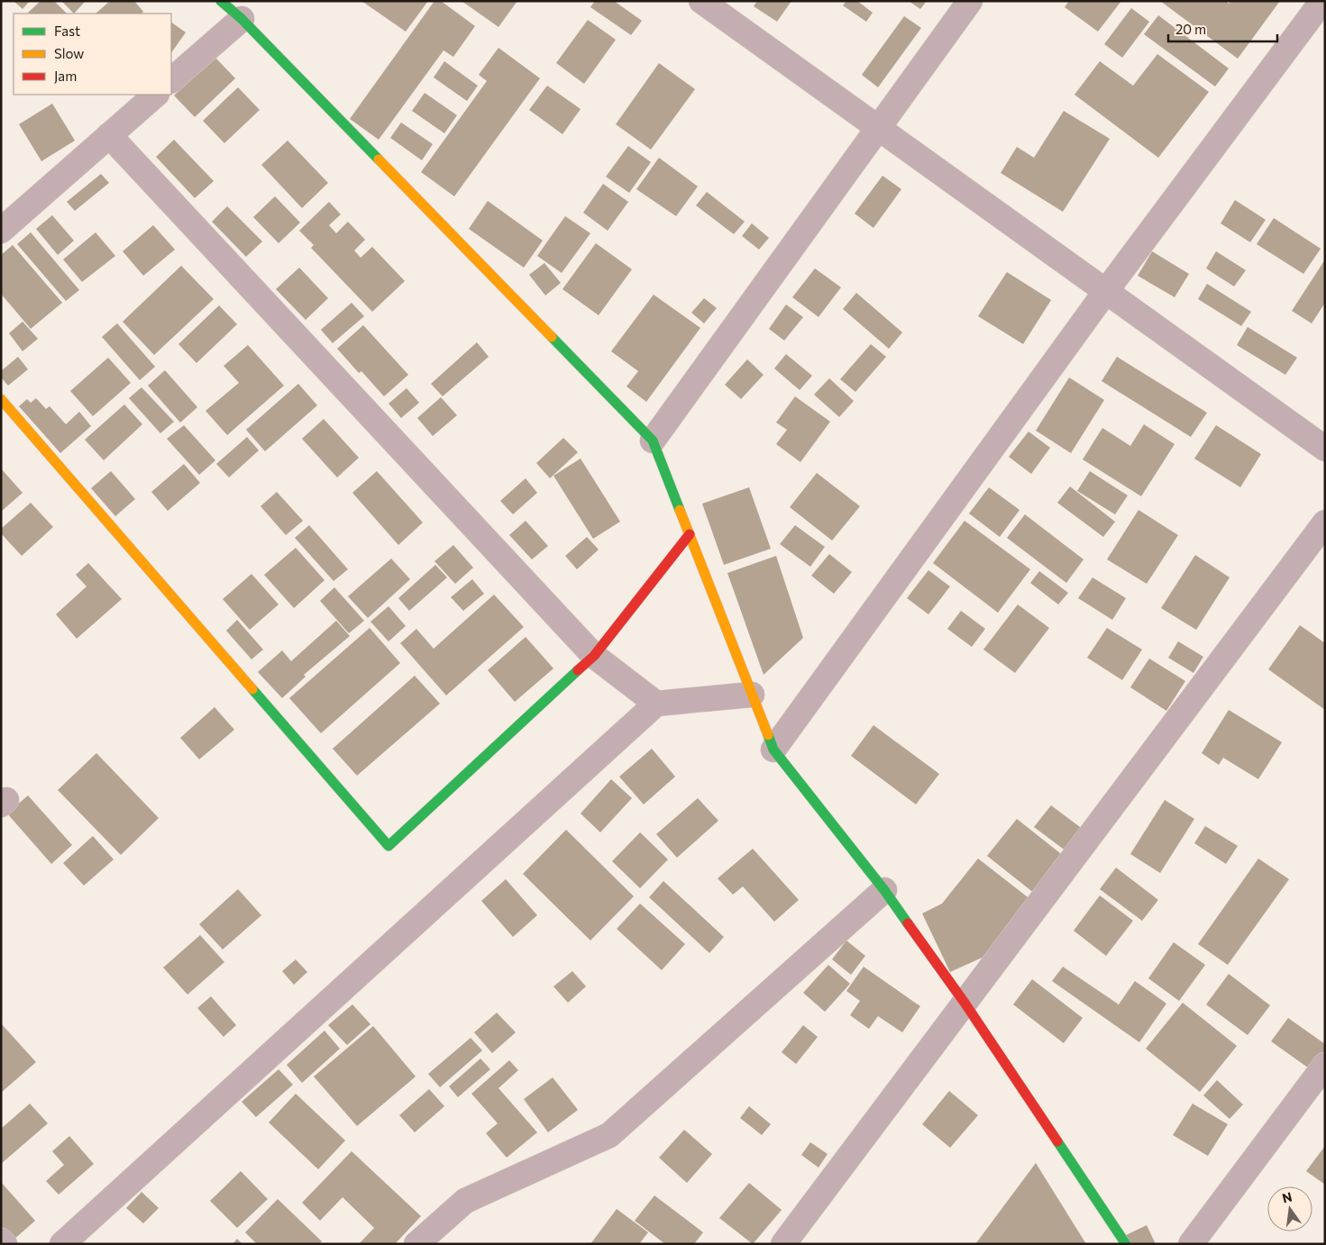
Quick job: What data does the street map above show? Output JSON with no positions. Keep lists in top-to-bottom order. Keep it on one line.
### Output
{"legend":["Fast","Slow","Jam"],"scale_bar":"20 m","north":"top"}
